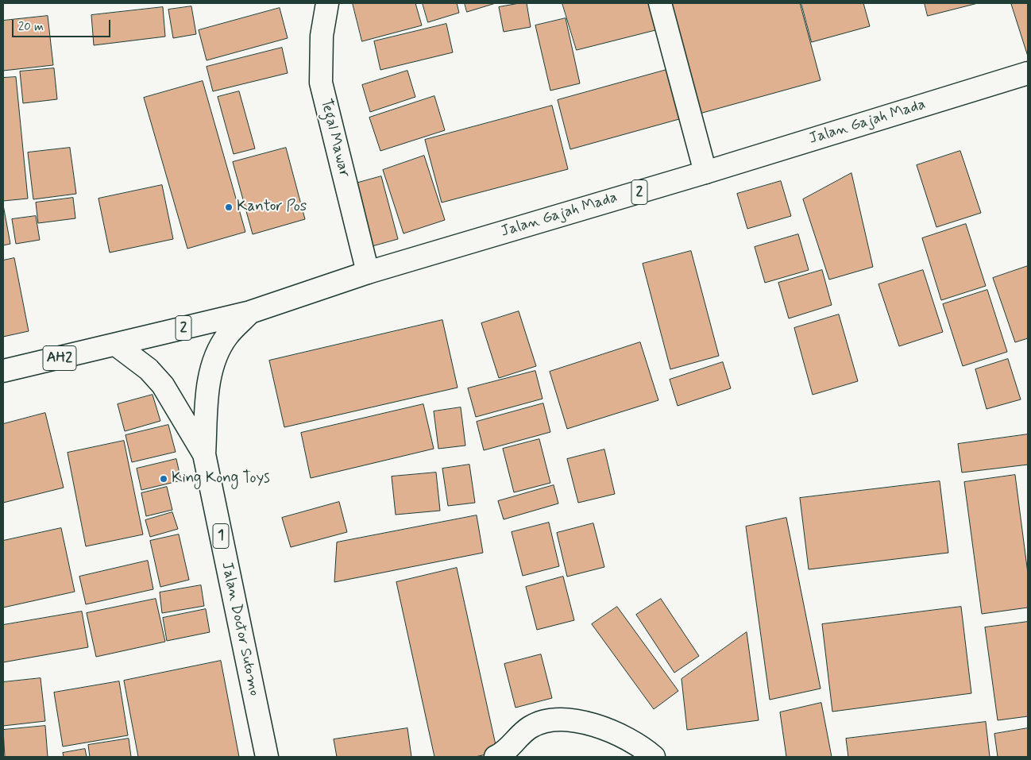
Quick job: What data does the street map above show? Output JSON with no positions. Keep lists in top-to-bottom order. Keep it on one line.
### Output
{"streets":{"main road":["Jalan Gajah Mada","Tegal Mawar","2","AH2","1","Jalan Doctor Sutomo"]},"crossings":[["Jalan Gajah Mada","Tegal Mawar"],["Jalan Gajah Mada","2"],["Jalan Gajah Mada","Jalan Doctor Sutomo"],["2","AH2"],["2","Jalan Doctor Sutomo"],["AH2","Jalan Doctor Sutomo"]],"places":["Kantor Pos","King Kong Toys"],"scale_bar":"20 m"}
